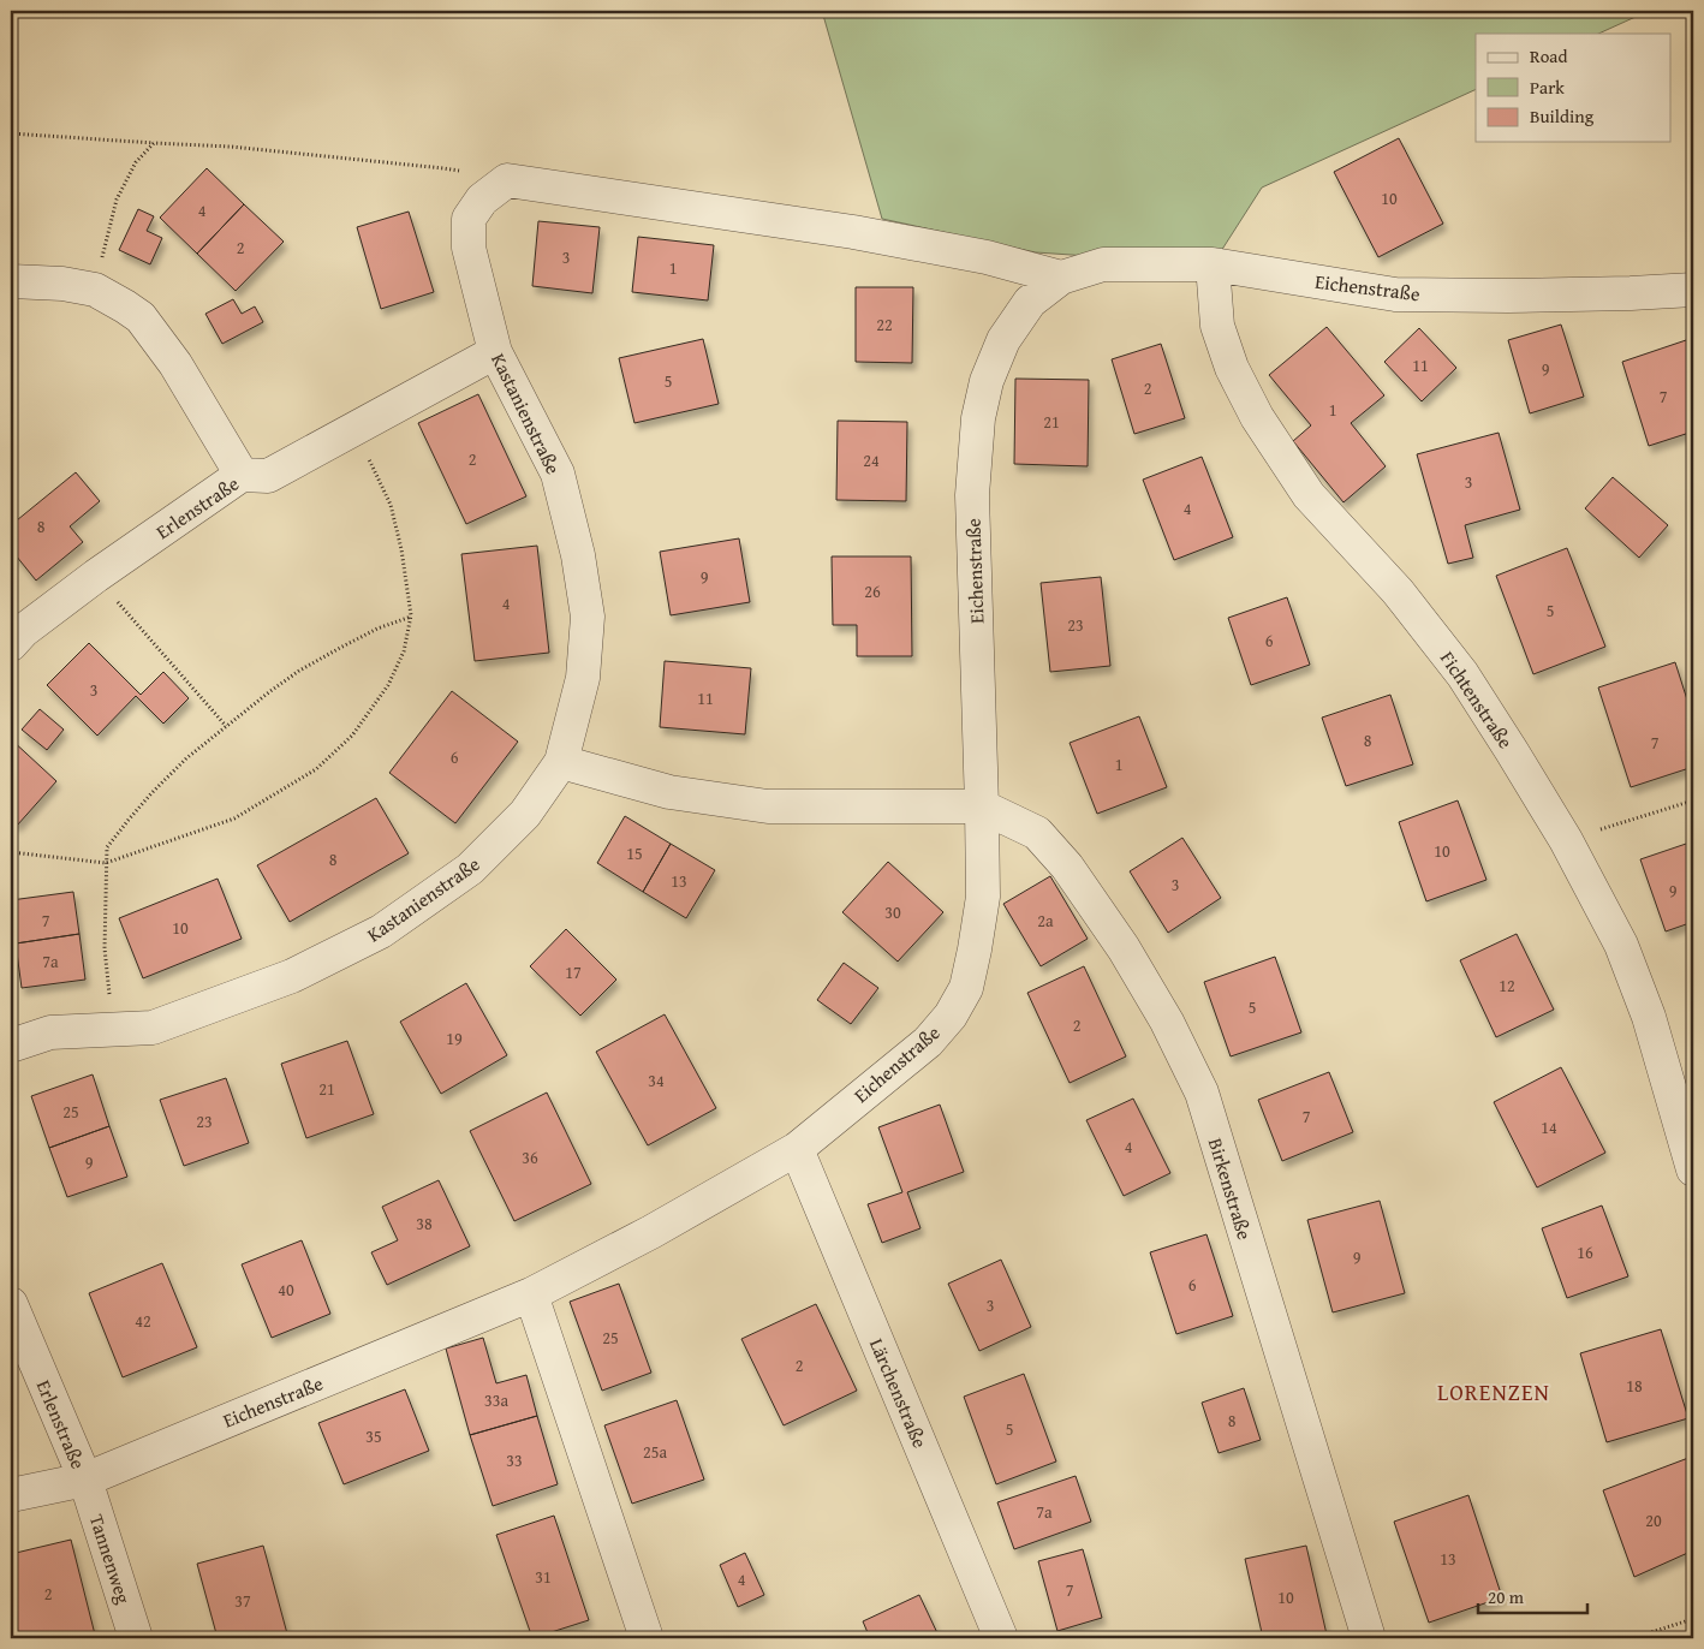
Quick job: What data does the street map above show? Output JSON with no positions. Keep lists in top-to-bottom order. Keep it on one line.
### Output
{"streets":{"street":["Eichenstraße","Kastanienstraße","Erlenstraße","Fichtenstraße","Birkenstraße","Lärchenstraße","Tannenweg"]},"crossings":[["Eichenstraße","Erlenstraße"],["Eichenstraße","Fichtenstraße"],["Eichenstraße","Birkenstraße"],["Eichenstraße","Lärchenstraße"],["Eichenstraße","Tannenweg"],["Kastanienstraße","Erlenstraße"],["Erlenstraße","Tannenweg"]],"districts":["LORENZEN"],"house_numbers":["10","4","2","3","1","22","11","9","5","2","7","1","21","2","24","3","4","8","9","26","4","5","23","6","3","11","8","7","6","1","10","15","8","13","3","9","30","7","2a","10","7a","17","12","5","2","19","34","21","25","7","23","14","4","36","9","38","16","9","6","40","3","42","25","2","18","33a","8","5","35","25a","33","7a","20","13","31","4","7","2","10","37"],"legend":["Road","Park","Building"],"scale_bar":"20 m"}
